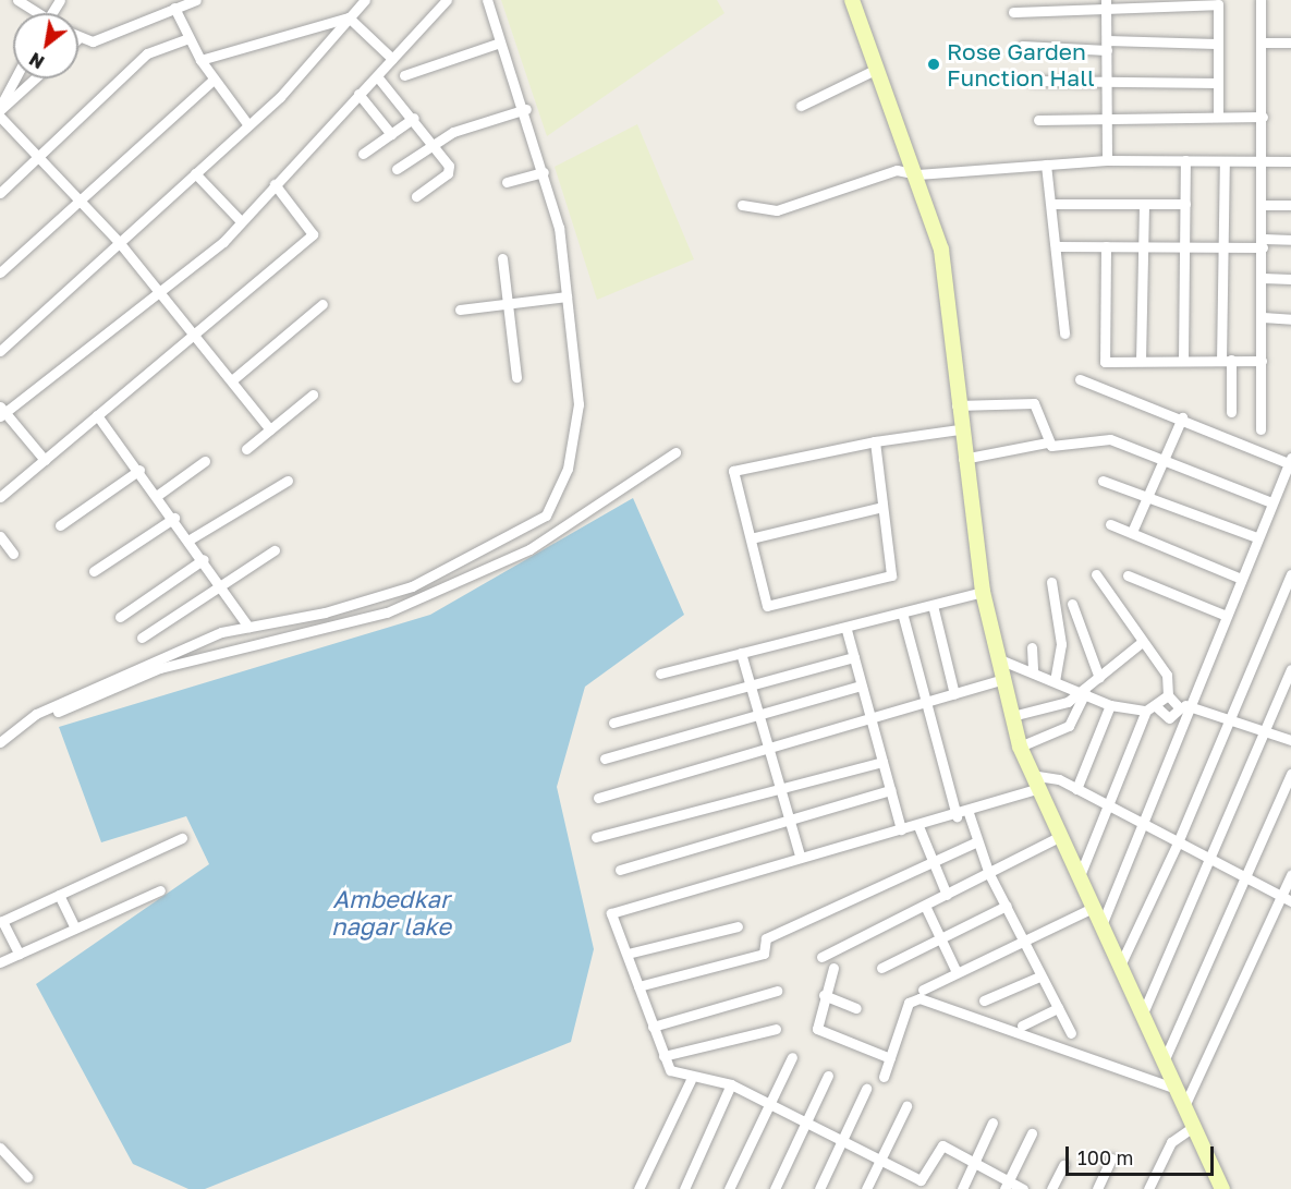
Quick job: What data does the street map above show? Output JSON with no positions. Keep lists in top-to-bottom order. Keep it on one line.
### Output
{"water":["Ambedkar nagar lake"],"places":["Rose Garden Function Hall"],"scale_bar":"100 m","north":"bottom left"}
